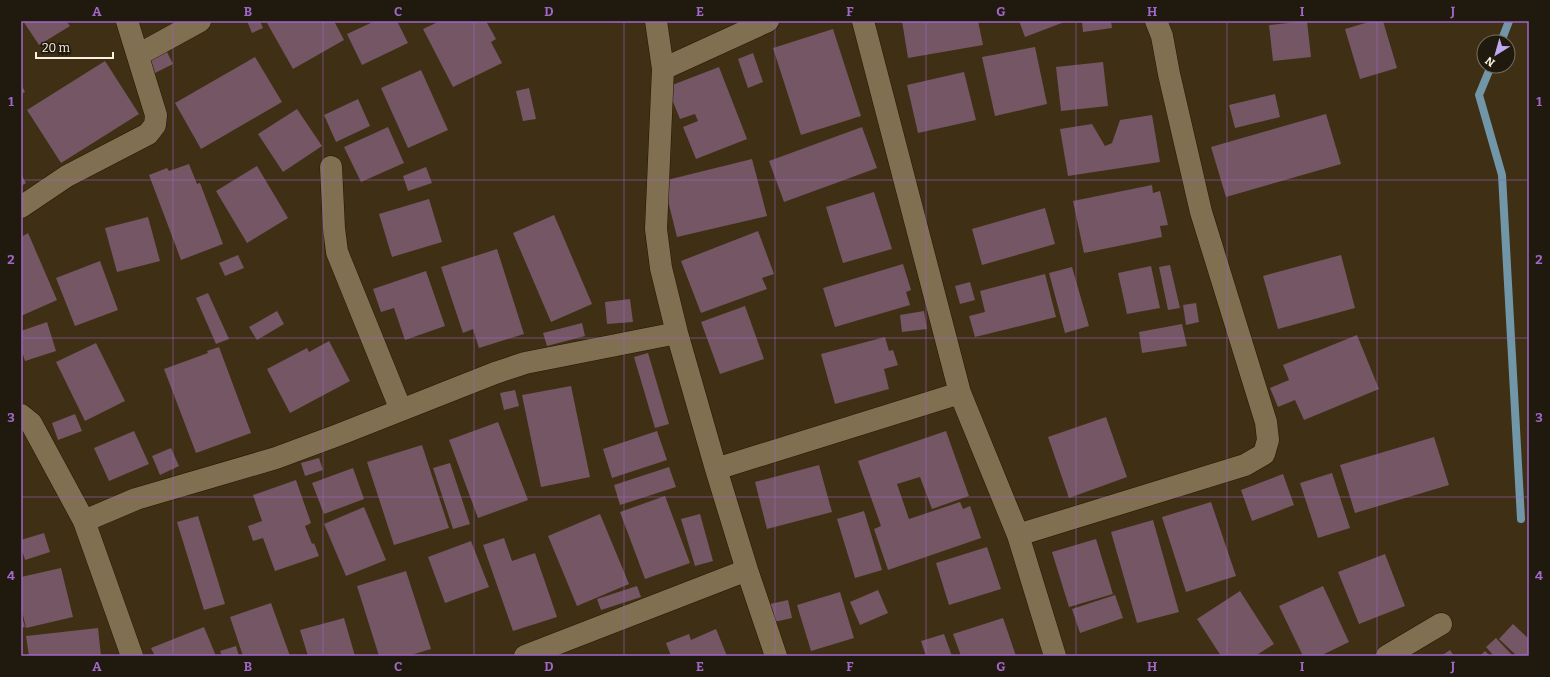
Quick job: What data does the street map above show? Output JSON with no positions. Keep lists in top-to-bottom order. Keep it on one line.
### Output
{"scale_bar":"20 m","north":"bottom left","grid":{"columns":["A","B","C","D","E","F","G","H","I","J"],"rows":["1","2","3","4"]}}
